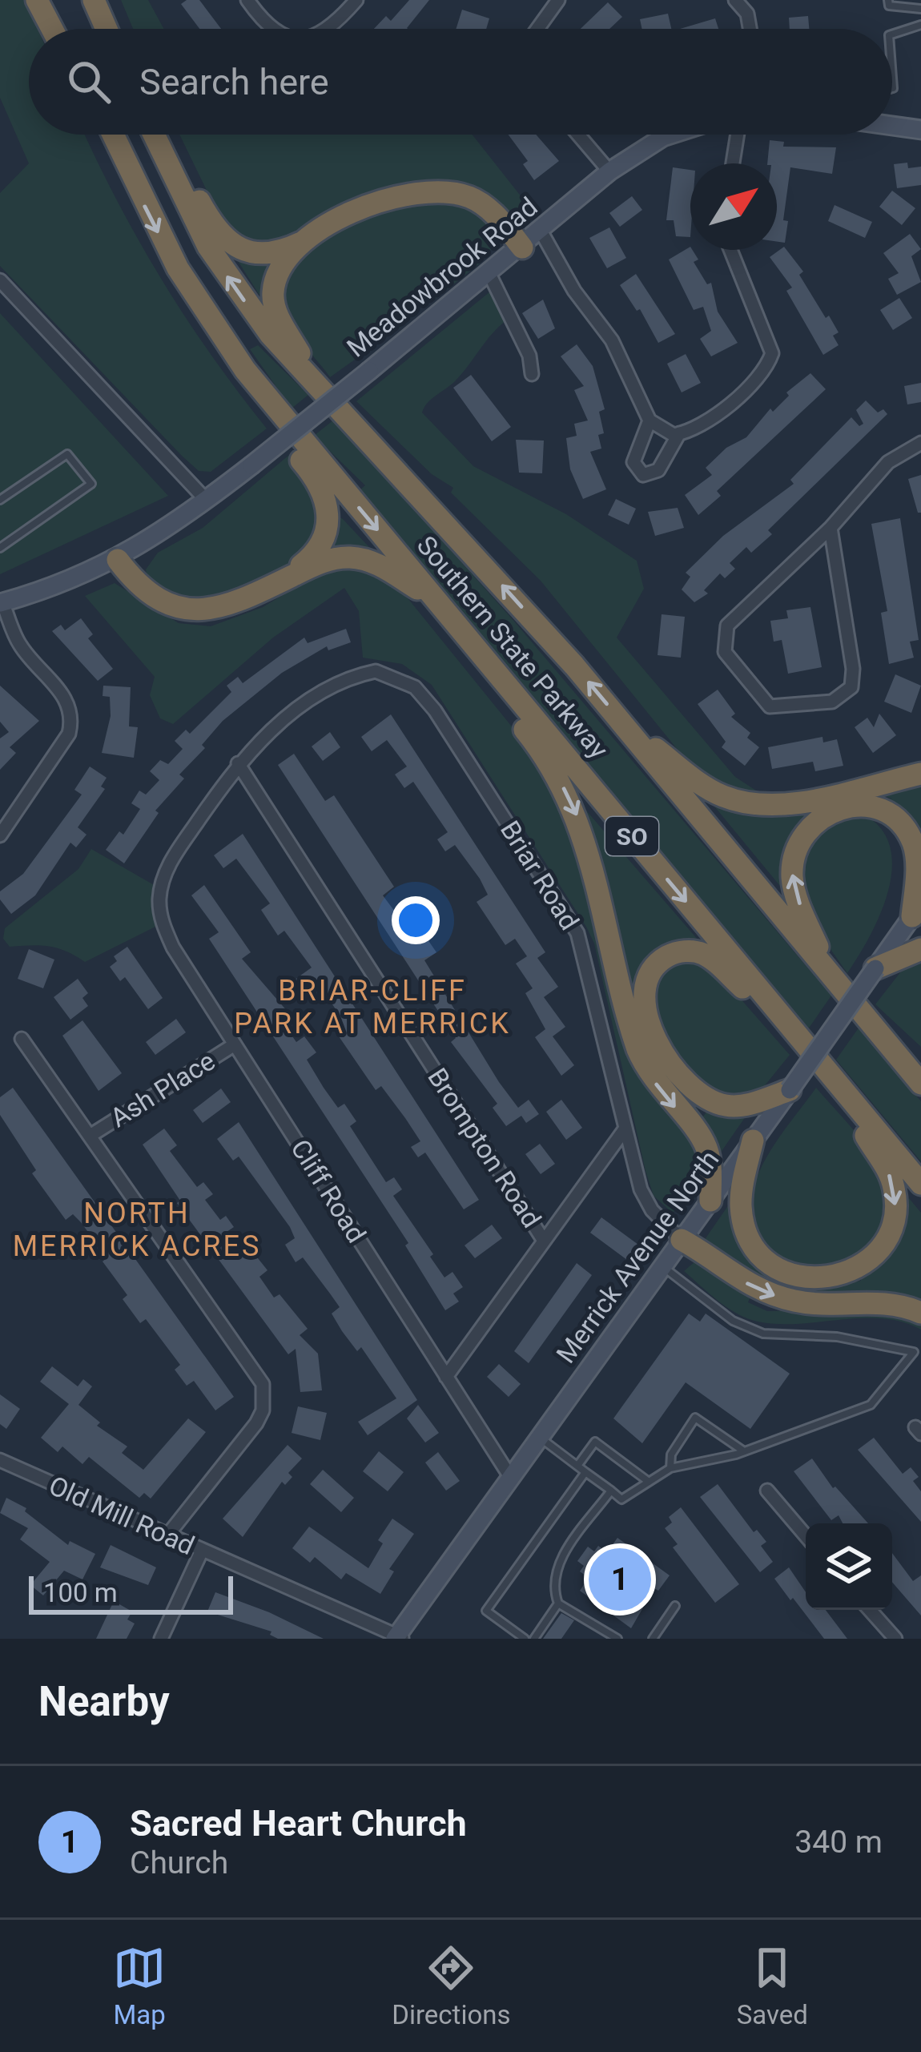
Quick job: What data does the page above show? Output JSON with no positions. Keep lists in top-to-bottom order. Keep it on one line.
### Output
{"streets":{"highway":["Southern State Parkway","SO"],"street":["Meadowbrook Road","Briar Road","Ash Place","Brompton Road","Cliff Road","Merrick Avenue North","Old Mill Road"]},"crossings":[["Briar Road","Brompton Road"],["Briar Road","Cliff Road"],["Briar Road","Merrick Avenue North"],["Ash Place","Cliff Road"],["Brompton Road","Cliff Road"],["Cliff Road","Merrick Avenue North"],["Merrick Avenue North","Old Mill Road"]],"districts":["BRIAR-CLIFF PARK AT MERRICK","NORTH MERRICK ACRES"],"scale_bar":"100 m","north":"top right","page":{"search":"Search here","pins":"1","scale":"100 m","heading":"Nearby","list":[{"mark":"1","name":"Sacred Heart Church","note":"Church","value":"340 m"}],"nav":["Map","Directions","Saved"]}}
